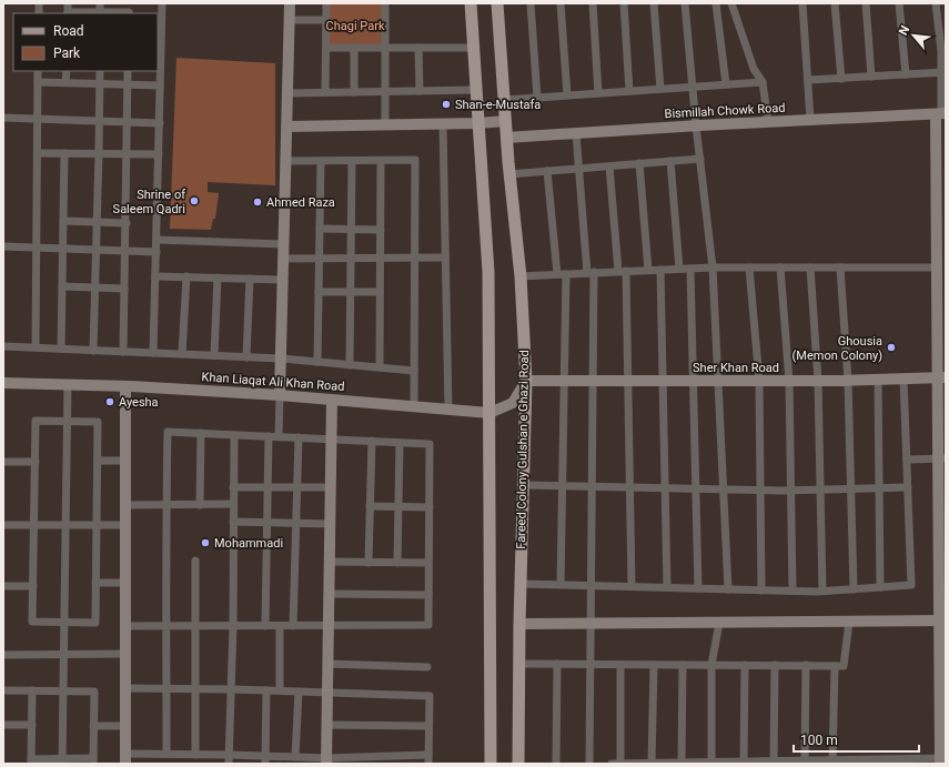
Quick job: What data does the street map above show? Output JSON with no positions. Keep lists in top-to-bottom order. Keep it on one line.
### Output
{"streets":{"main road":["Fareed Colony Gulshan e Ghazi Road"],"street":["Bismillah Chowk Road","Sher Khan Road","Khan Liaqat Ali Khan Road"]},"crossings":[["Bismillah Chowk Road","Fareed Colony Gulshan e Ghazi Road"],["Sher Khan Road","Khan Liaqat Ali Khan Road"],["Sher Khan Road","Fareed Colony Gulshan e Ghazi Road"],["Khan Liaqat Ali Khan Road","Fareed Colony Gulshan e Ghazi Road"]],"parks":["Chagi Park"],"places":["Shan-e-Mustafa","Shrine of Saleem Qadri","Ahmed Raza","Ghousia (Memon Colony)","Ayesha","Mohammadi"],"legend":["Road","Park"],"scale_bar":"100 m","north":"top left"}
